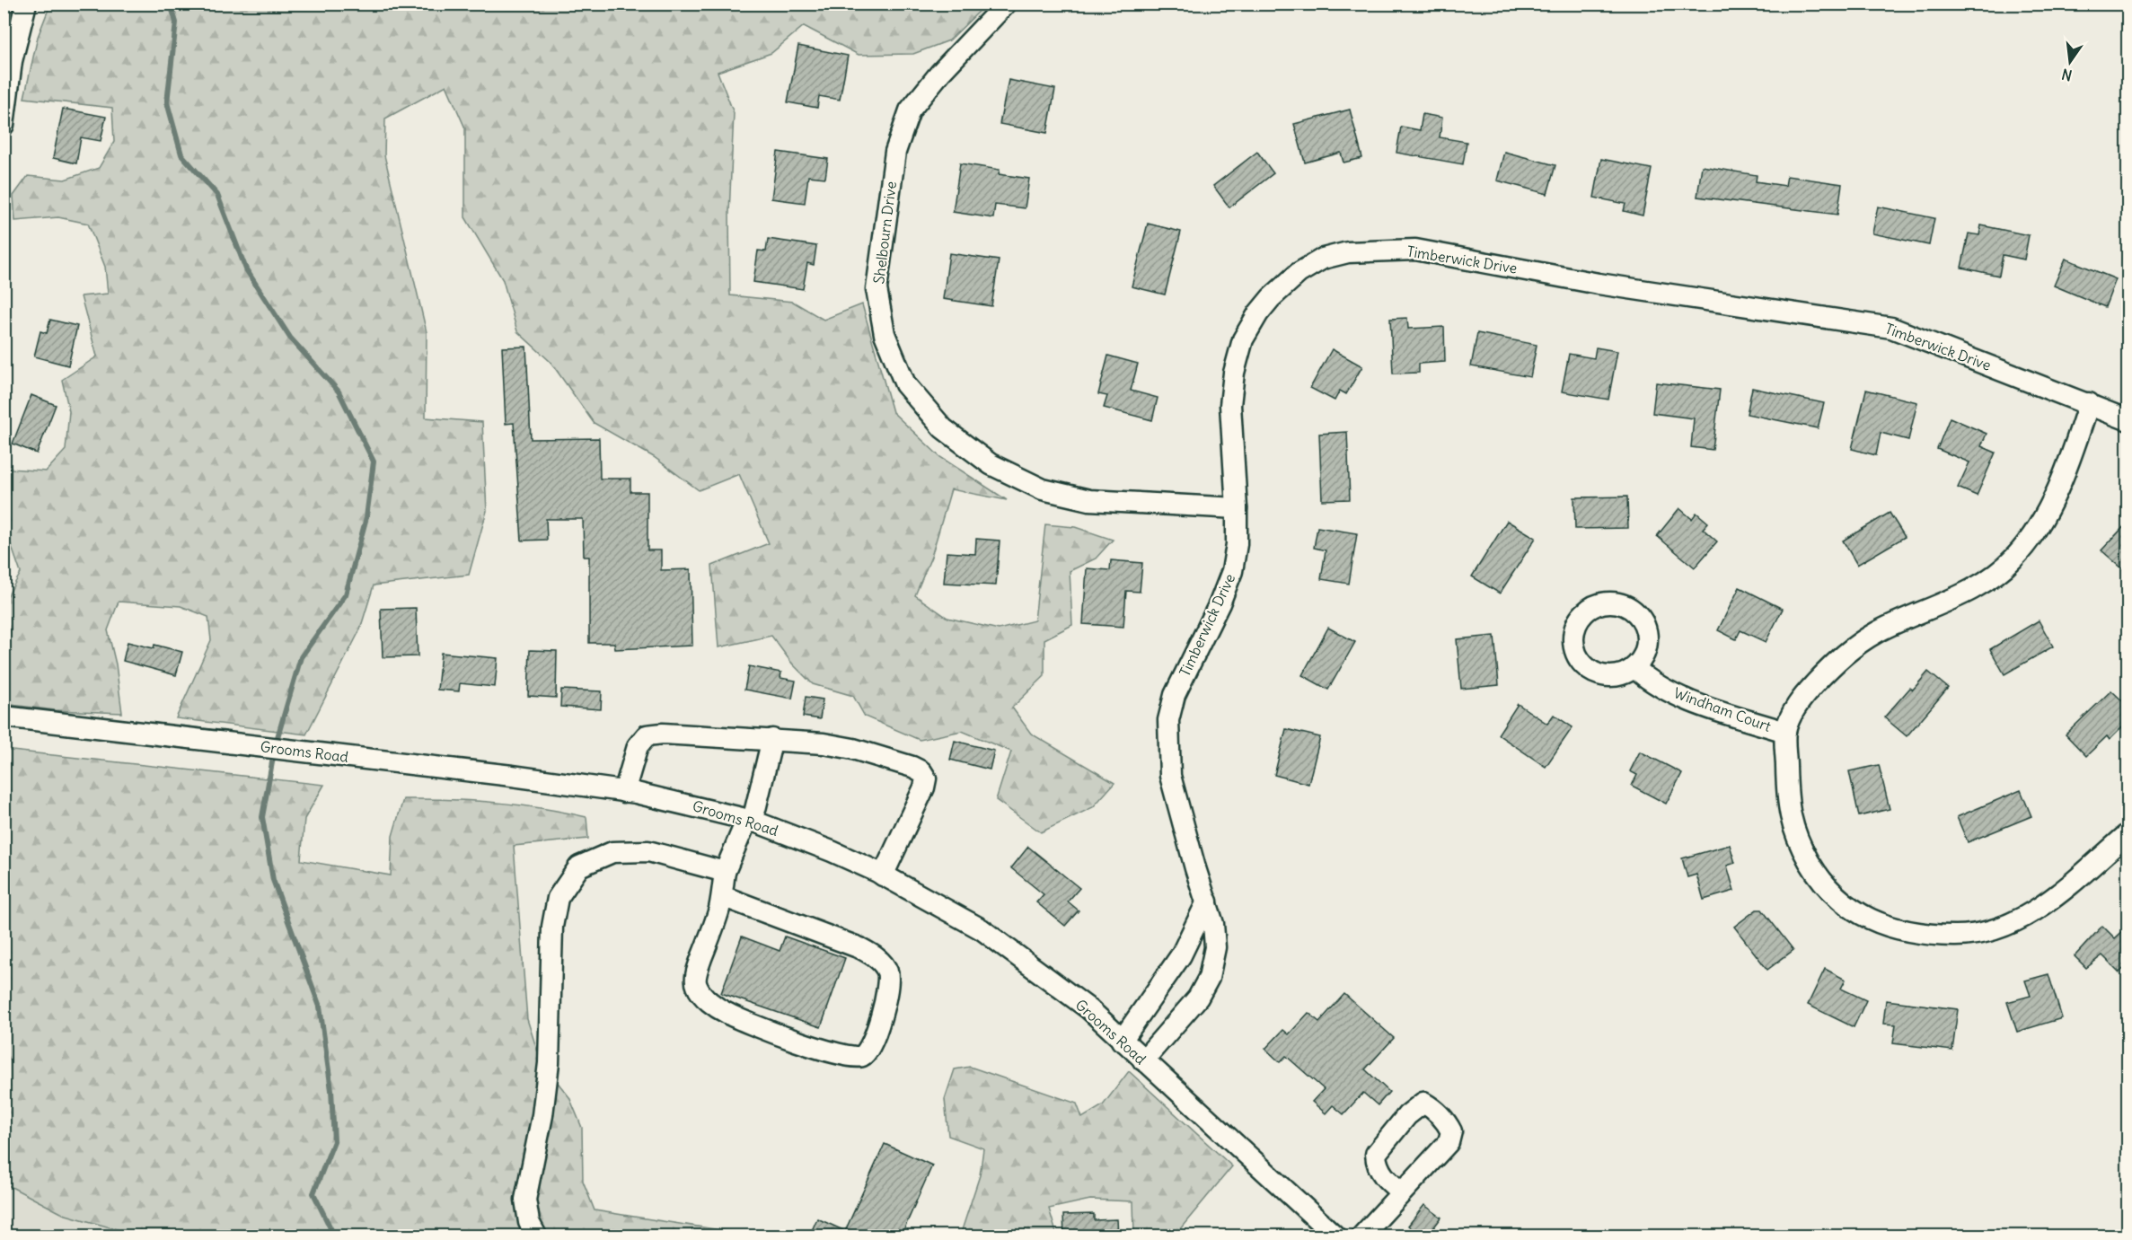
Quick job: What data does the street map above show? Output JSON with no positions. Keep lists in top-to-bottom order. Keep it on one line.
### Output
{"streets":{"street":["Shelbourn Drive","Timberwick Drive","Windham Court","Grooms Road"]},"crossings":[["Shelbourn Drive","Timberwick Drive"],["Timberwick Drive","Grooms Road"]],"north":"bottom"}
